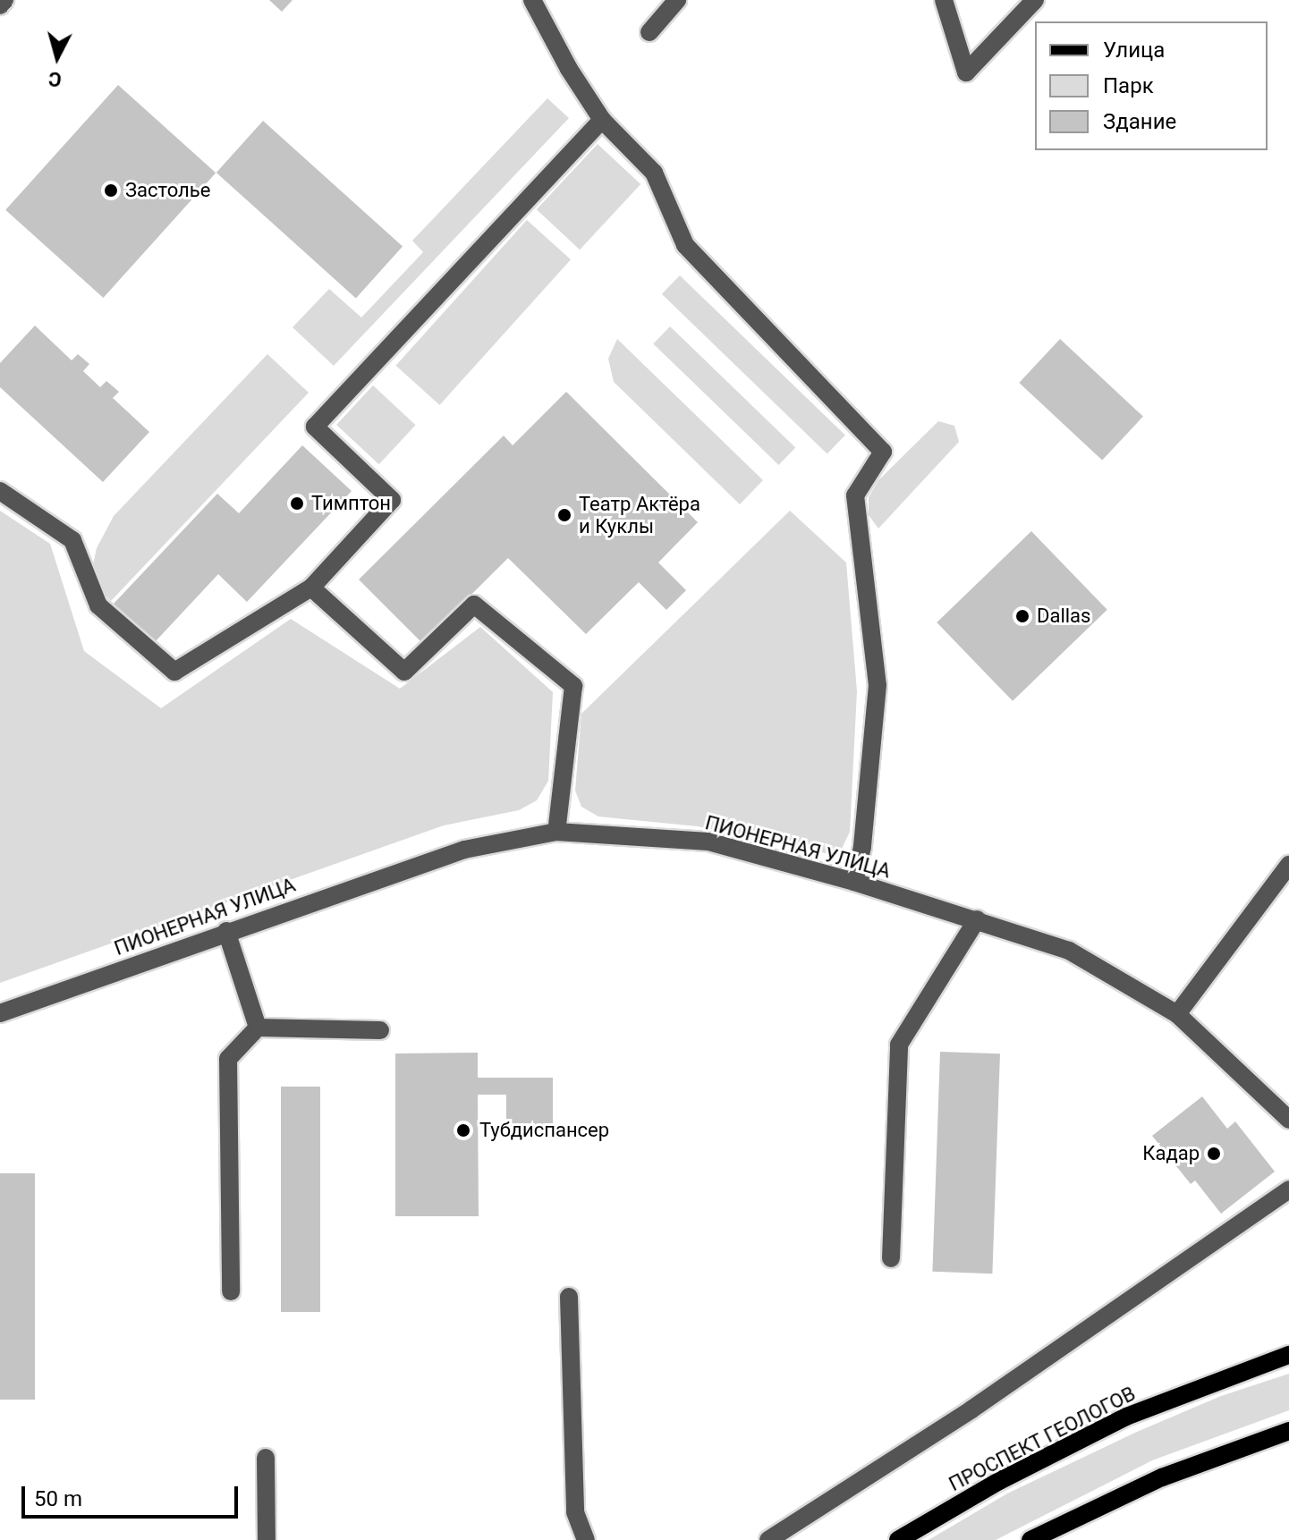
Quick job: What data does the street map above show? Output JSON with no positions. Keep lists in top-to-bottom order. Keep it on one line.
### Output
{"streets":{"main road":["ПРОСПЕКТ ГЕОЛОГОВ"],"street":["ПИОНЕРНАЯ УЛИЦА"]},"places":["Застолье","Тимптон","Театр Актёра и Куклы","Dallas","Тубдиспансер","Кадар"],"legend":["Улица","Парк","Здание"],"scale_bar":"50 m","north":"bottom"}
